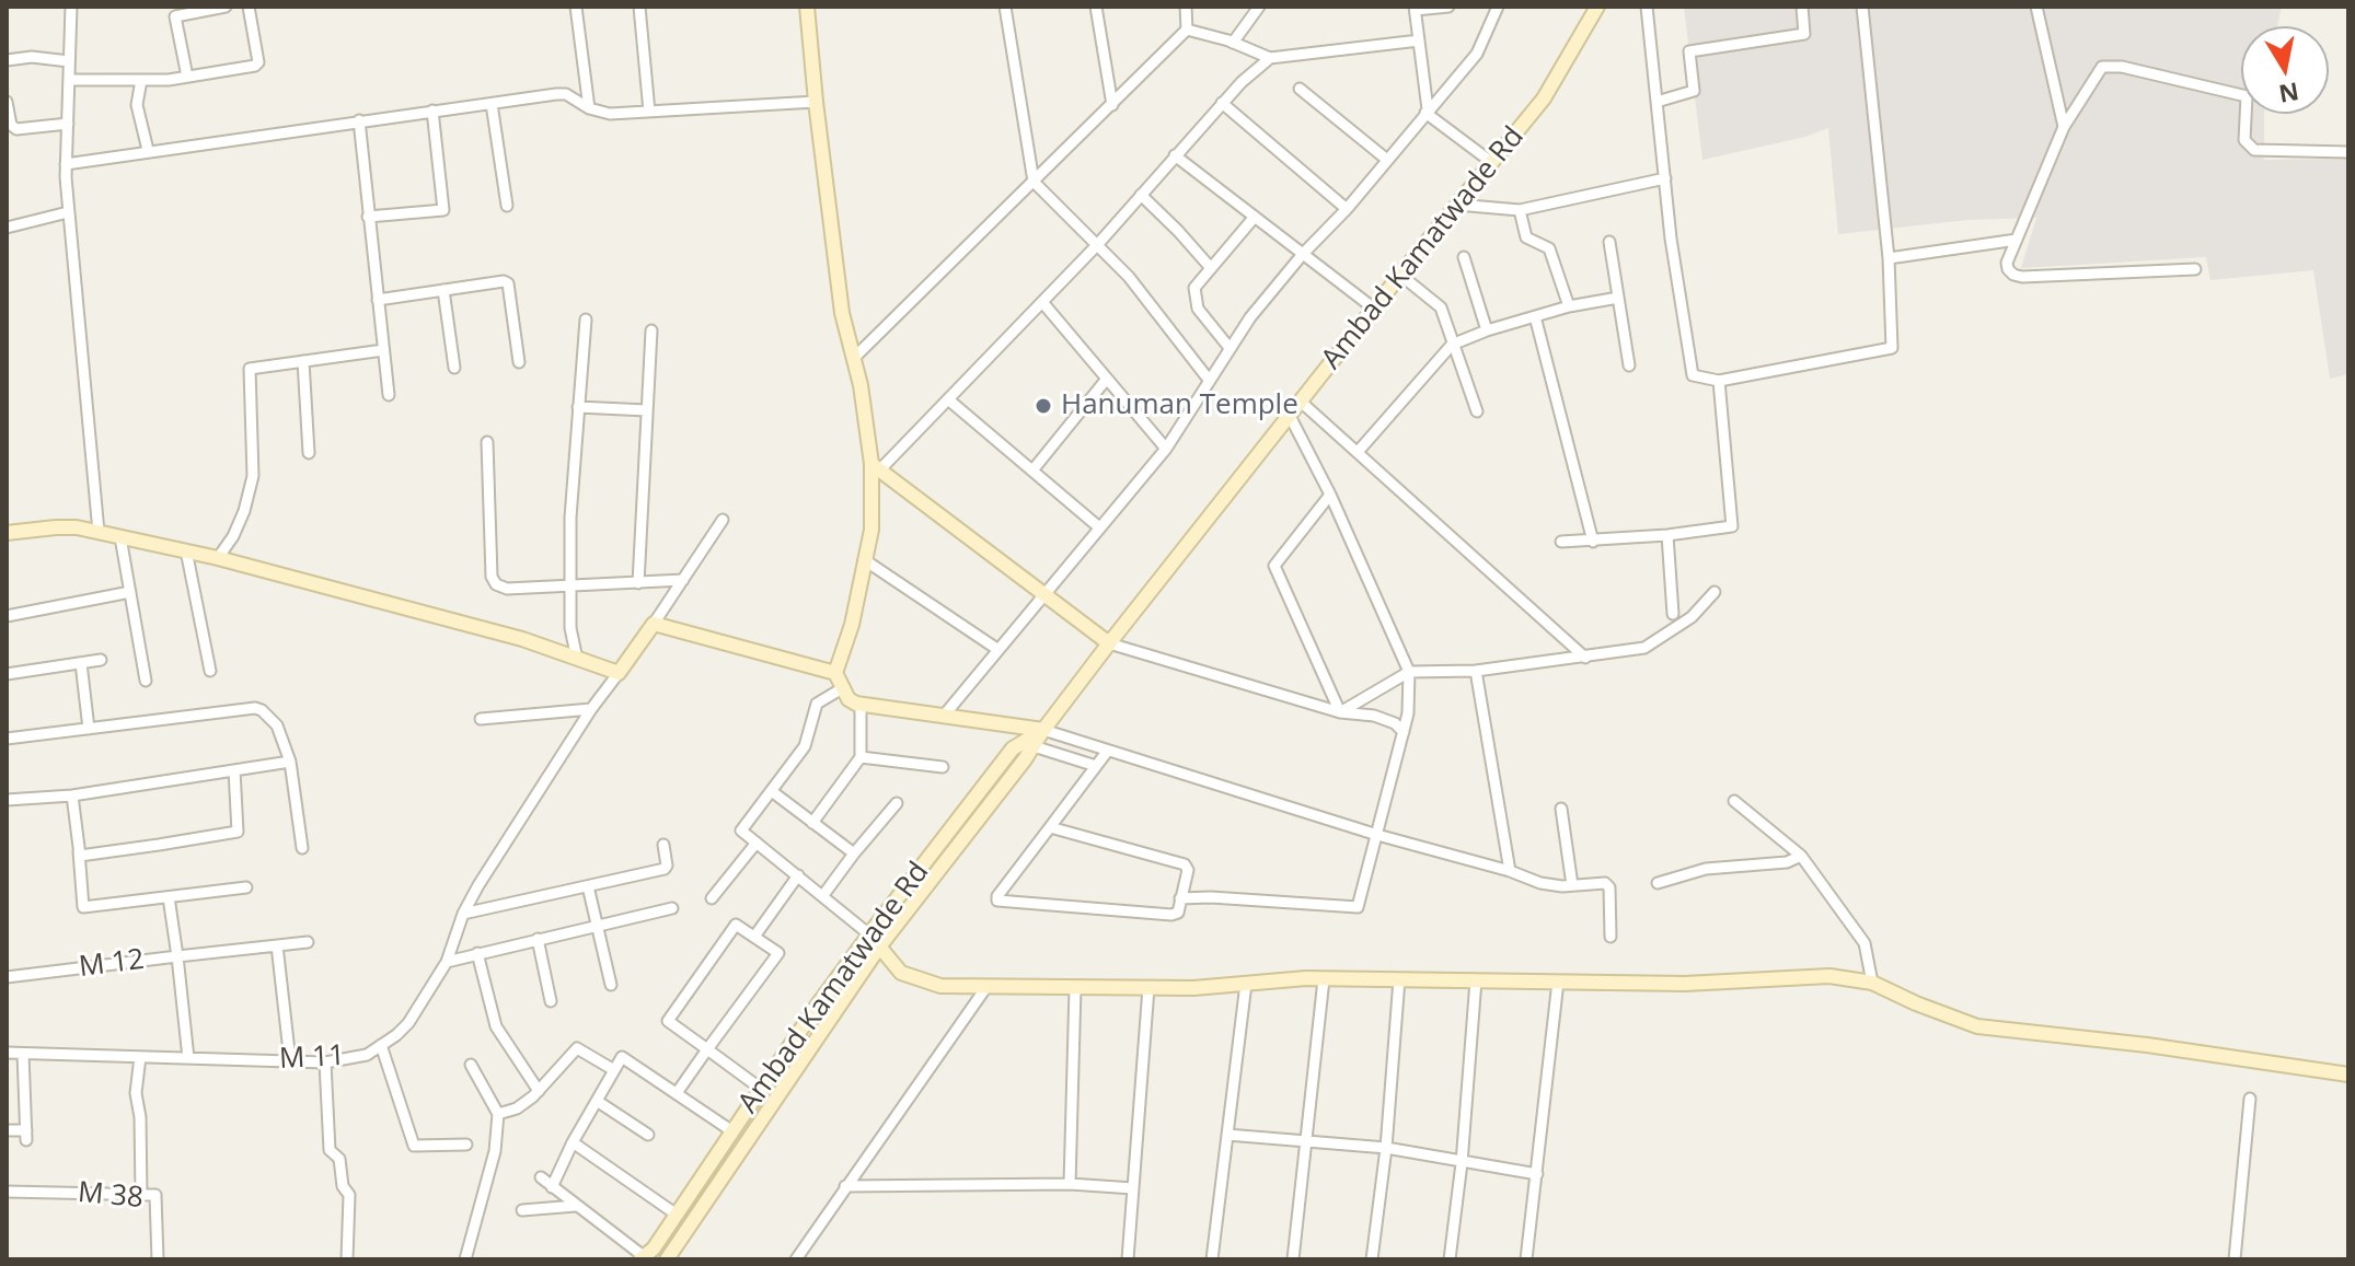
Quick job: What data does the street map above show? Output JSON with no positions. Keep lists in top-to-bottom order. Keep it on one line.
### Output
{"streets":{"street":["Ambad Kamatwade Rd","M 12","M 11","M 38"]},"crossings":[["M 12","M 11"]],"places":["Hanuman Temple"],"north":"bottom"}
